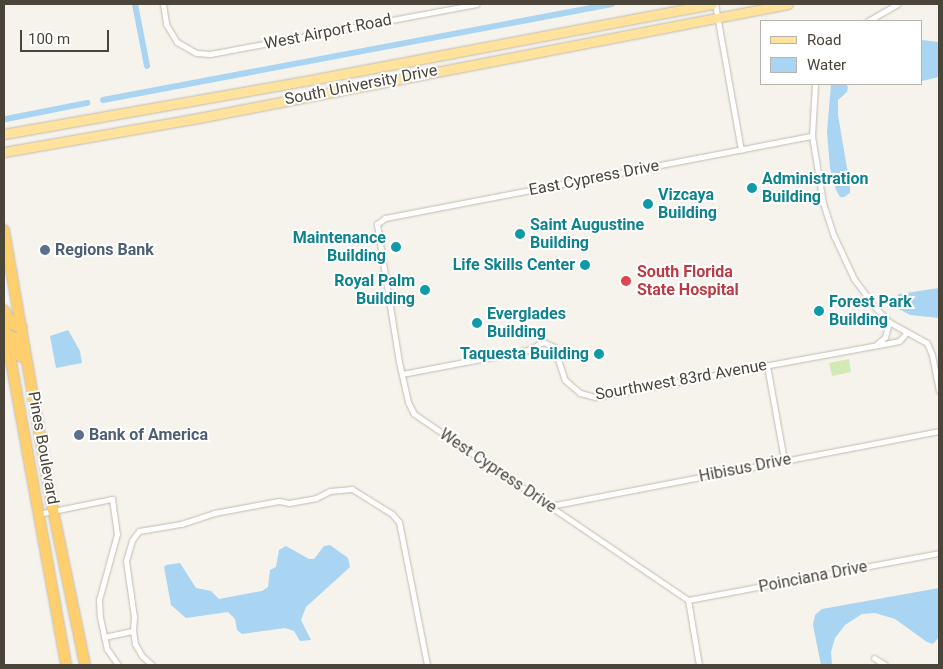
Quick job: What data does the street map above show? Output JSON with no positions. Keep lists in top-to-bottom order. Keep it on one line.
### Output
{"streets":{"highway":["Pines Boulevard"],"main road":["South University Drive"],"street":["West Airport Road","East Cypress Drive","Sourthwest 83rd Avenue","Hibisus Drive","West Cypress Drive","Poinciana Drive"]},"crossings":[["East Cypress Drive","West Cypress Drive"],["Sourthwest 83rd Avenue","West Cypress Drive"],["Hibisus Drive","West Cypress Drive"],["West Cypress Drive","Poinciana Drive"]],"places":["Administration Building","Vizcaya Building","Saint Augustine Building","Maintenance Building","Regions Bank","Life Skills Center","South Florida State Hospital","Royal Palm Building","Forest Park Building","Everglades Building","Taquesta Building","Bank of America"],"legend":["Road","Water"],"scale_bar":"100 m"}
